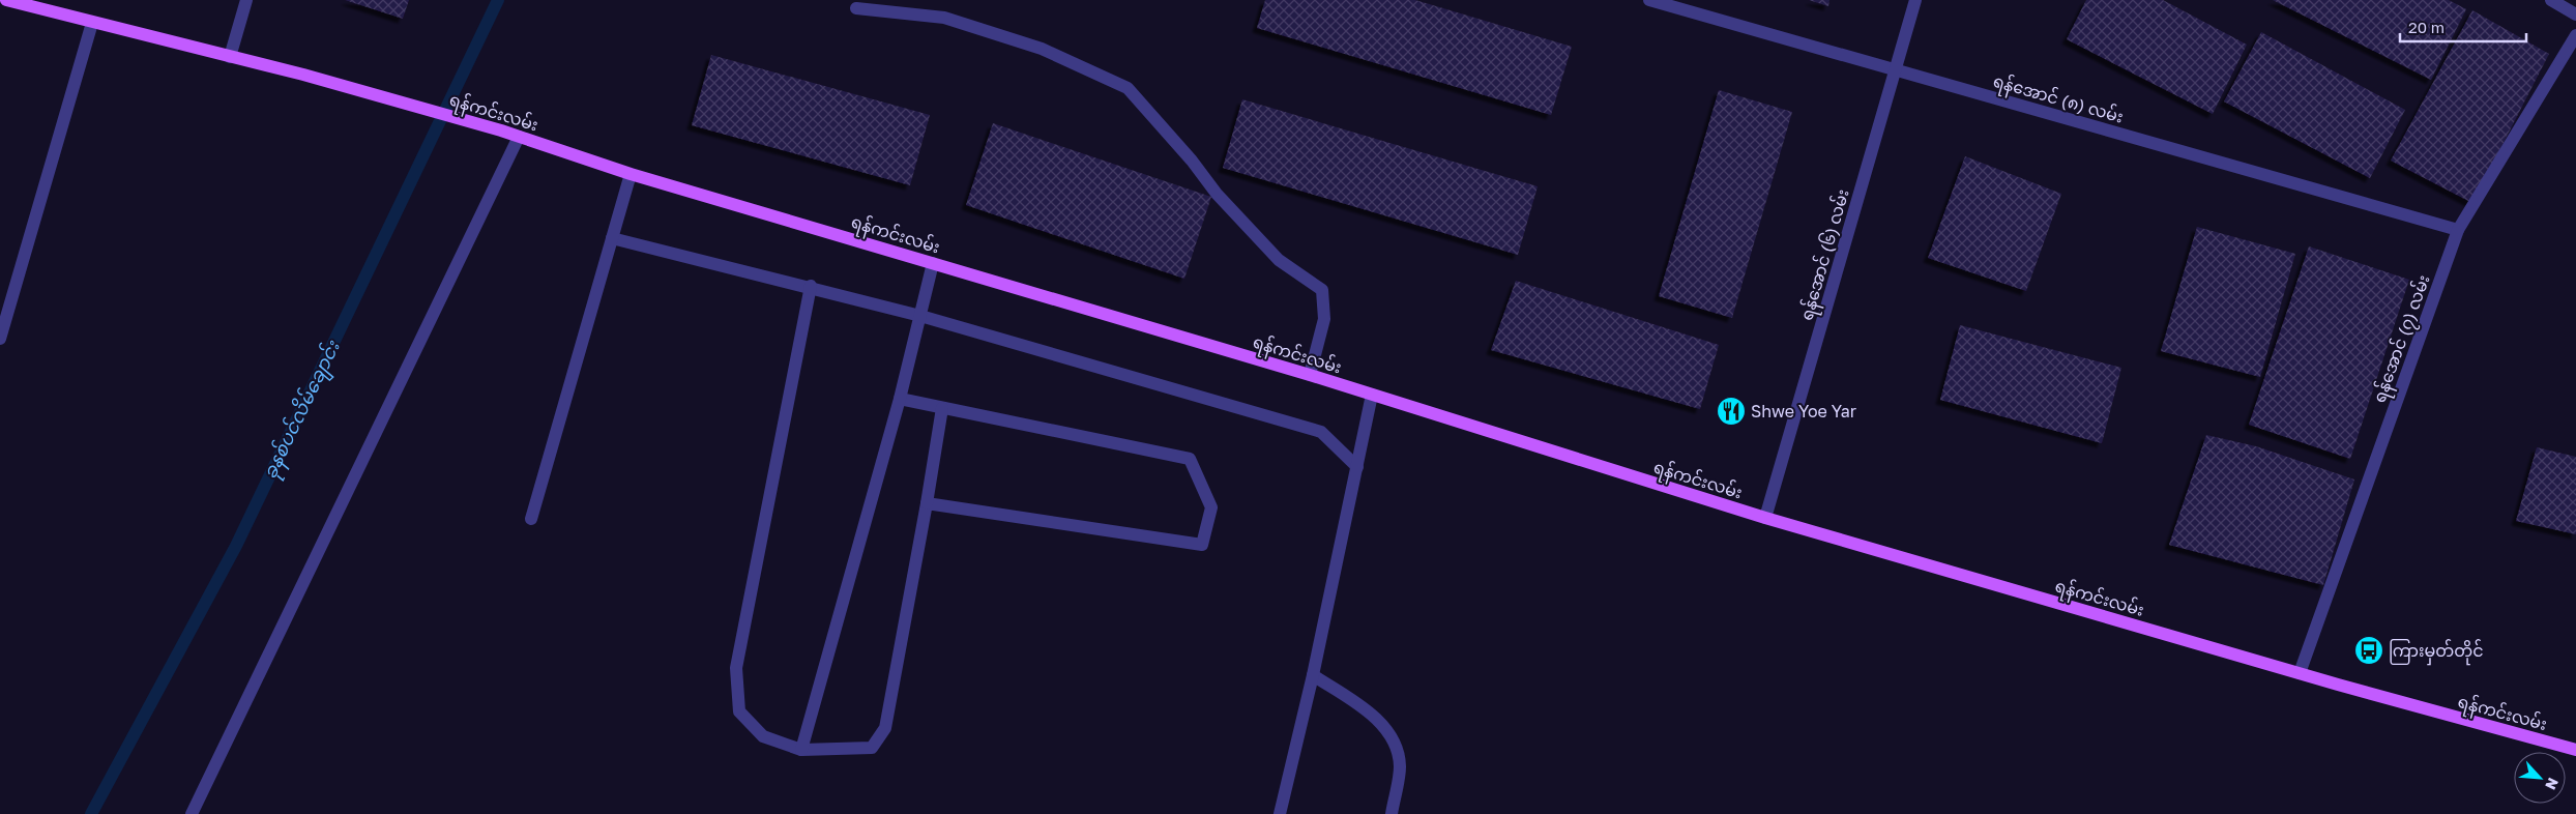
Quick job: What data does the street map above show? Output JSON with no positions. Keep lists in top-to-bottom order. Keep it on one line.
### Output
{"streets":{"main road":["ရန်ကင်းလမ်း"],"street":["ရန်အောင် (၈) လမ်း","ရန်အောင် (၆) လမ်း","ရန်အောင် (၇) လမ်း"]},"crossings":[["ရန်အောင် (၈) လမ်း","ရန်အောင် (၆) လမ်း"],["ရန်အောင် (၈) လမ်း","ရန်အောင် (၇) လမ်း"],["ရန်ကင်းလမ်း","ရန်အောင် (၆) လမ်း"],["ရန်ကင်းလမ်း","ရန်အောင် (၇) လမ်း"]],"water":["ခုနစ်ပင်လိမ်ချောင်း"],"places":{"restaurant":["Shwe Yoe Yar"],"bus stop":["ကြားမှတ်တိုင်"]},"scale_bar":"20 m","north":"bottom right"}
